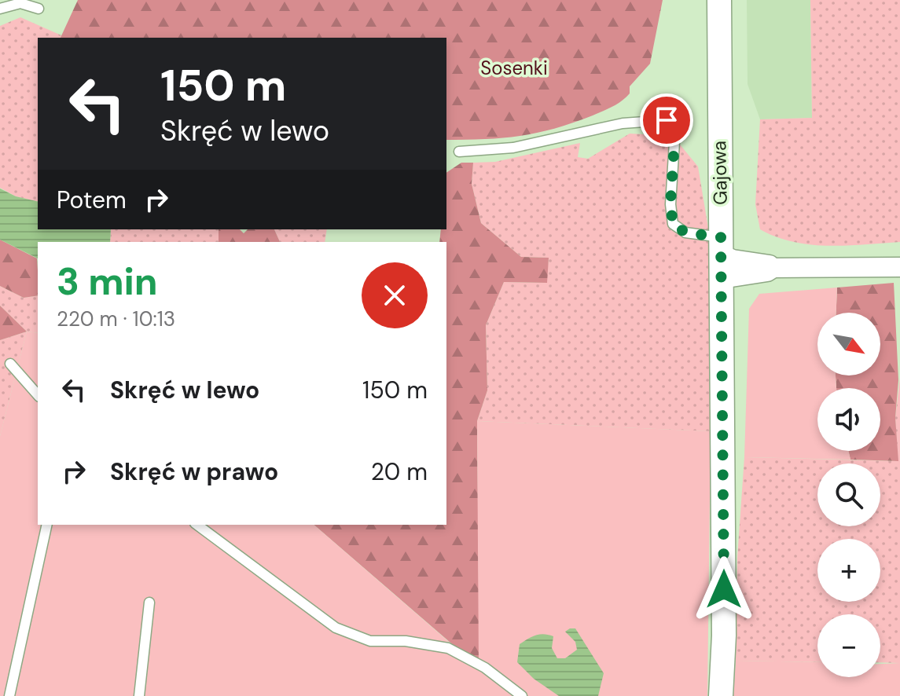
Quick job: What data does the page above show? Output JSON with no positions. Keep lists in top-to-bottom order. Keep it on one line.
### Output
{"streets":{"street":["Gajowa"]},"parks":["Sosenki"],"north":"bottom right","page":{"turn":["150 m","Skręć w lewo"],"then":"Potem","heading":["3 min","220 m · 10:13"],"map_buttons":["+","−"],"list":[{"name":"Skręć w lewo","value":"150 m"},{"name":"Skręć w prawo","value":"20 m"}]}}
